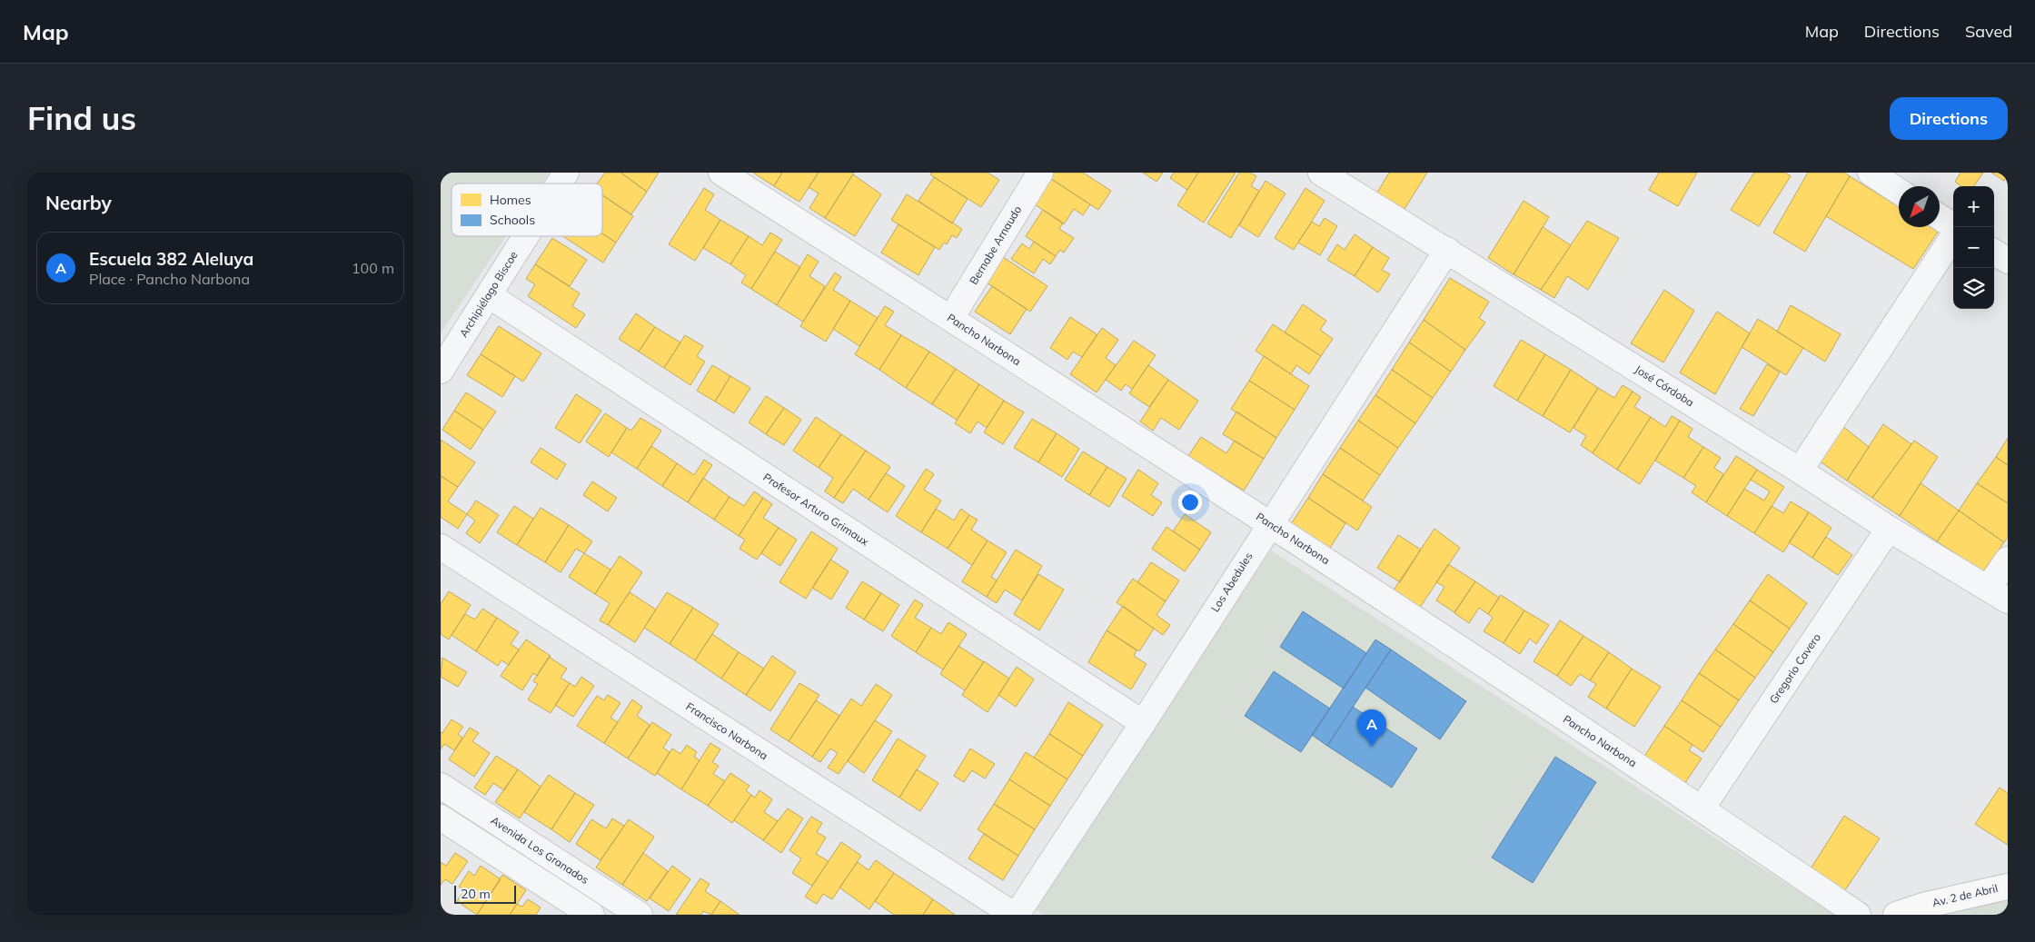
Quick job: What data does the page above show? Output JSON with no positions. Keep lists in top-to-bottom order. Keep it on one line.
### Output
{"streets":{"main road":["Av. 2 de Abril"],"street":["Bernabe Arnaudo","Archipiélago Biscoe","Pancho Narbona","José Córdoba","Profesor Arturo Grimaux","Los Abedules","Gregorio Cavero","Francisco Narbona","Avenida Los Granados"]},"crossings":[["Bernabe Arnaudo","Pancho Narbona"],["Archipiélago Biscoe","Profesor Arturo Grimaux"],["Pancho Narbona","Los Abedules"],["Pancho Narbona","Gregorio Cavero"],["José Córdoba","Los Abedules"],["José Córdoba","Gregorio Cavero"],["Profesor Arturo Grimaux","Los Abedules"],["Los Abedules","Francisco Narbona"]],"legend":["Homes","Schools"],"scale_bar":"20 m","north":"bottom left","page":{"header":"Map","nav":["Map","Directions","Saved"],"buttons":"Directions","title":"Find us","heading":"Nearby","map_buttons":["+","−"],"list":[{"mark":"A","name":"Escuela 382 Aleluya","note":"Place · Pancho Narbona","value":"100 m"}],"pins":"A","scale":"20 m"}}
